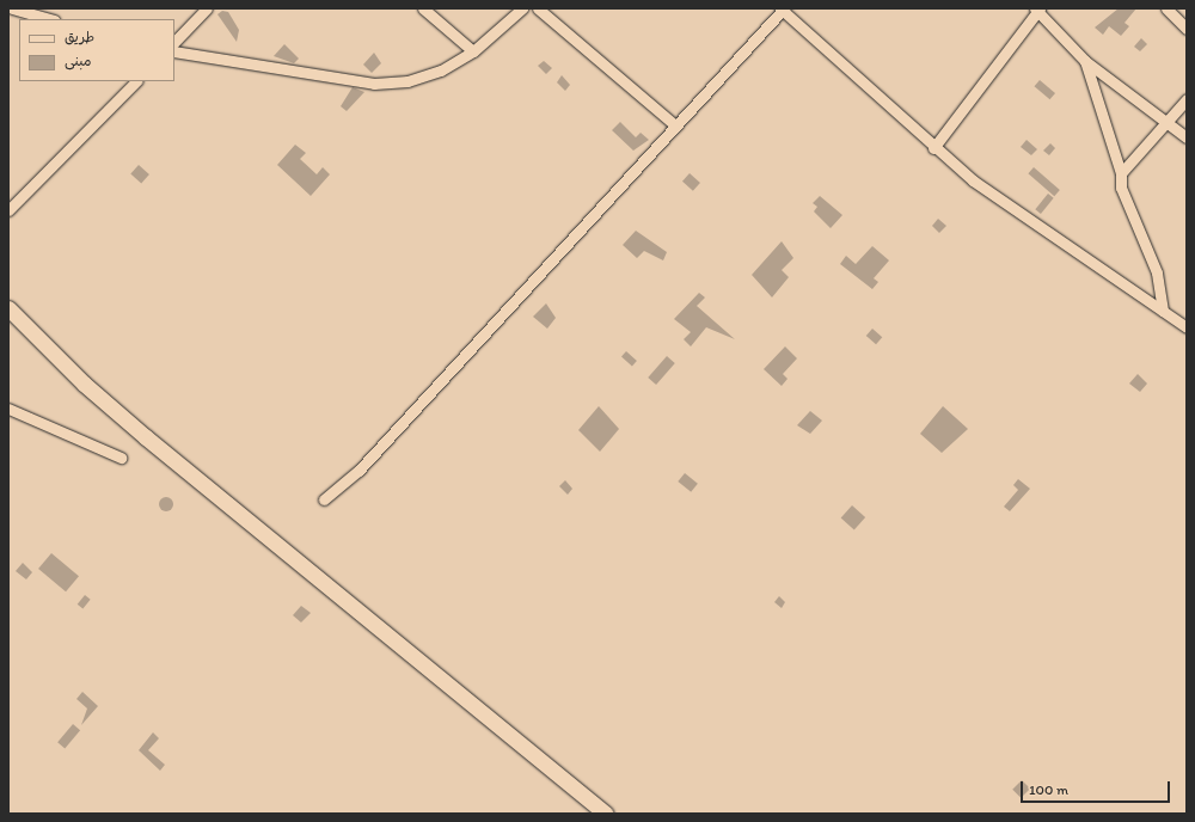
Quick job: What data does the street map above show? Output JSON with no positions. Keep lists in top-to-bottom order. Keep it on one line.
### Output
{"legend":["طريق","مبنى"],"scale_bar":"100 m"}
